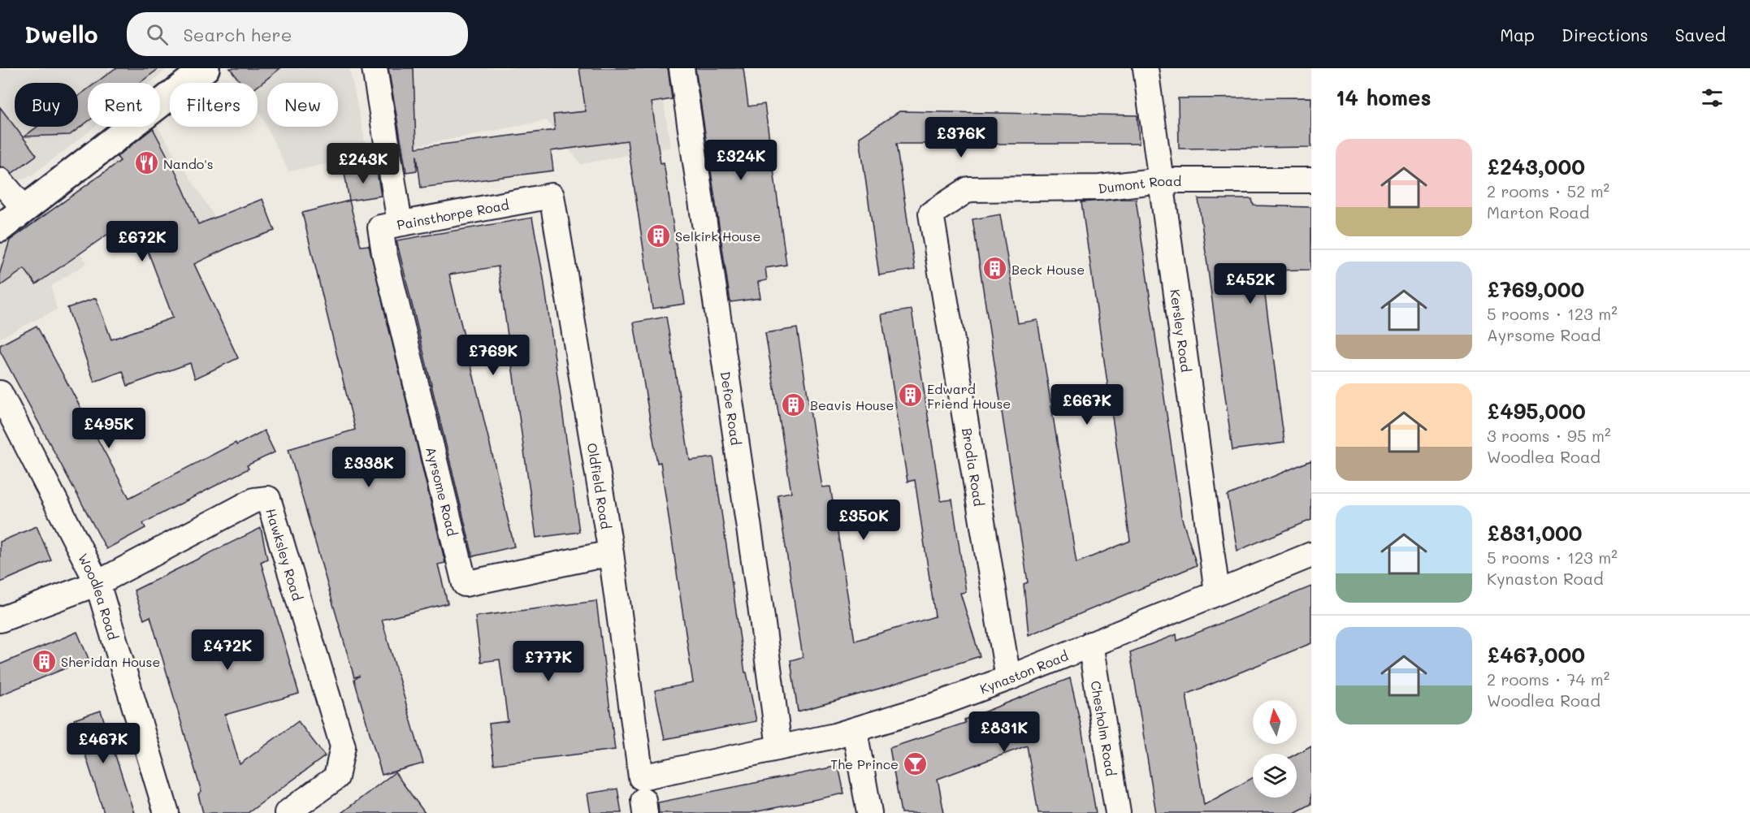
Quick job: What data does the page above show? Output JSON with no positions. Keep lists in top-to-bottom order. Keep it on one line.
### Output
{"streets":{"street":["Dumont Road","Painsthorpe Road","Kersley Road","Defoe Road","Brodia Road","Oldfield Road","Ayrsome Road","Hawksley Road","Woodlea Road","Kynaston Road","Chesholm Road"]},"crossings":[["Dumont Road","Kersley Road"],["Dumont Road","Brodia Road"],["Painsthorpe Road","Oldfield Road"],["Painsthorpe Road","Ayrsome Road"],["Kersley Road","Kynaston Road"],["Defoe Road","Kynaston Road"],["Brodia Road","Kynaston Road"],["Oldfield Road","Ayrsome Road"],["Oldfield Road","Kynaston Road"],["Hawksley Road","Woodlea Road"],["Kynaston Road","Chesholm Road"]],"places":{"restaurant":["Nando's"],"building":["Selkirk House","Beck House","Edward Friend House","Beavis House","Sheridan House"],"bar":["The Prince"]},"north":"top","page":{"header":"Dwello","search":"Search here","nav":["Map","Directions","Saved"],"heading":"14 homes","chip":["Buy","Rent","Filters","New"],"price":["£376K","£324K","£243K","£672K","£452K","£769K","£667K","£495K","£338K","£350K","£472K","£777K","£831K","£467K"],"list":[{"name":"£243,000","note":"2 rooms · 52 m² · Marton Road"},{"name":"£769,000","note":"5 rooms · 123 m² · Ayrsome Road"},{"name":"£495,000","note":"3 rooms · 95 m² · Woodlea Road"},{"name":"£831,000","note":"5 rooms · 123 m² · Kynaston Road"},{"name":"£467,000","note":"2 rooms · 74 m² · Woodlea Road"}]}}
